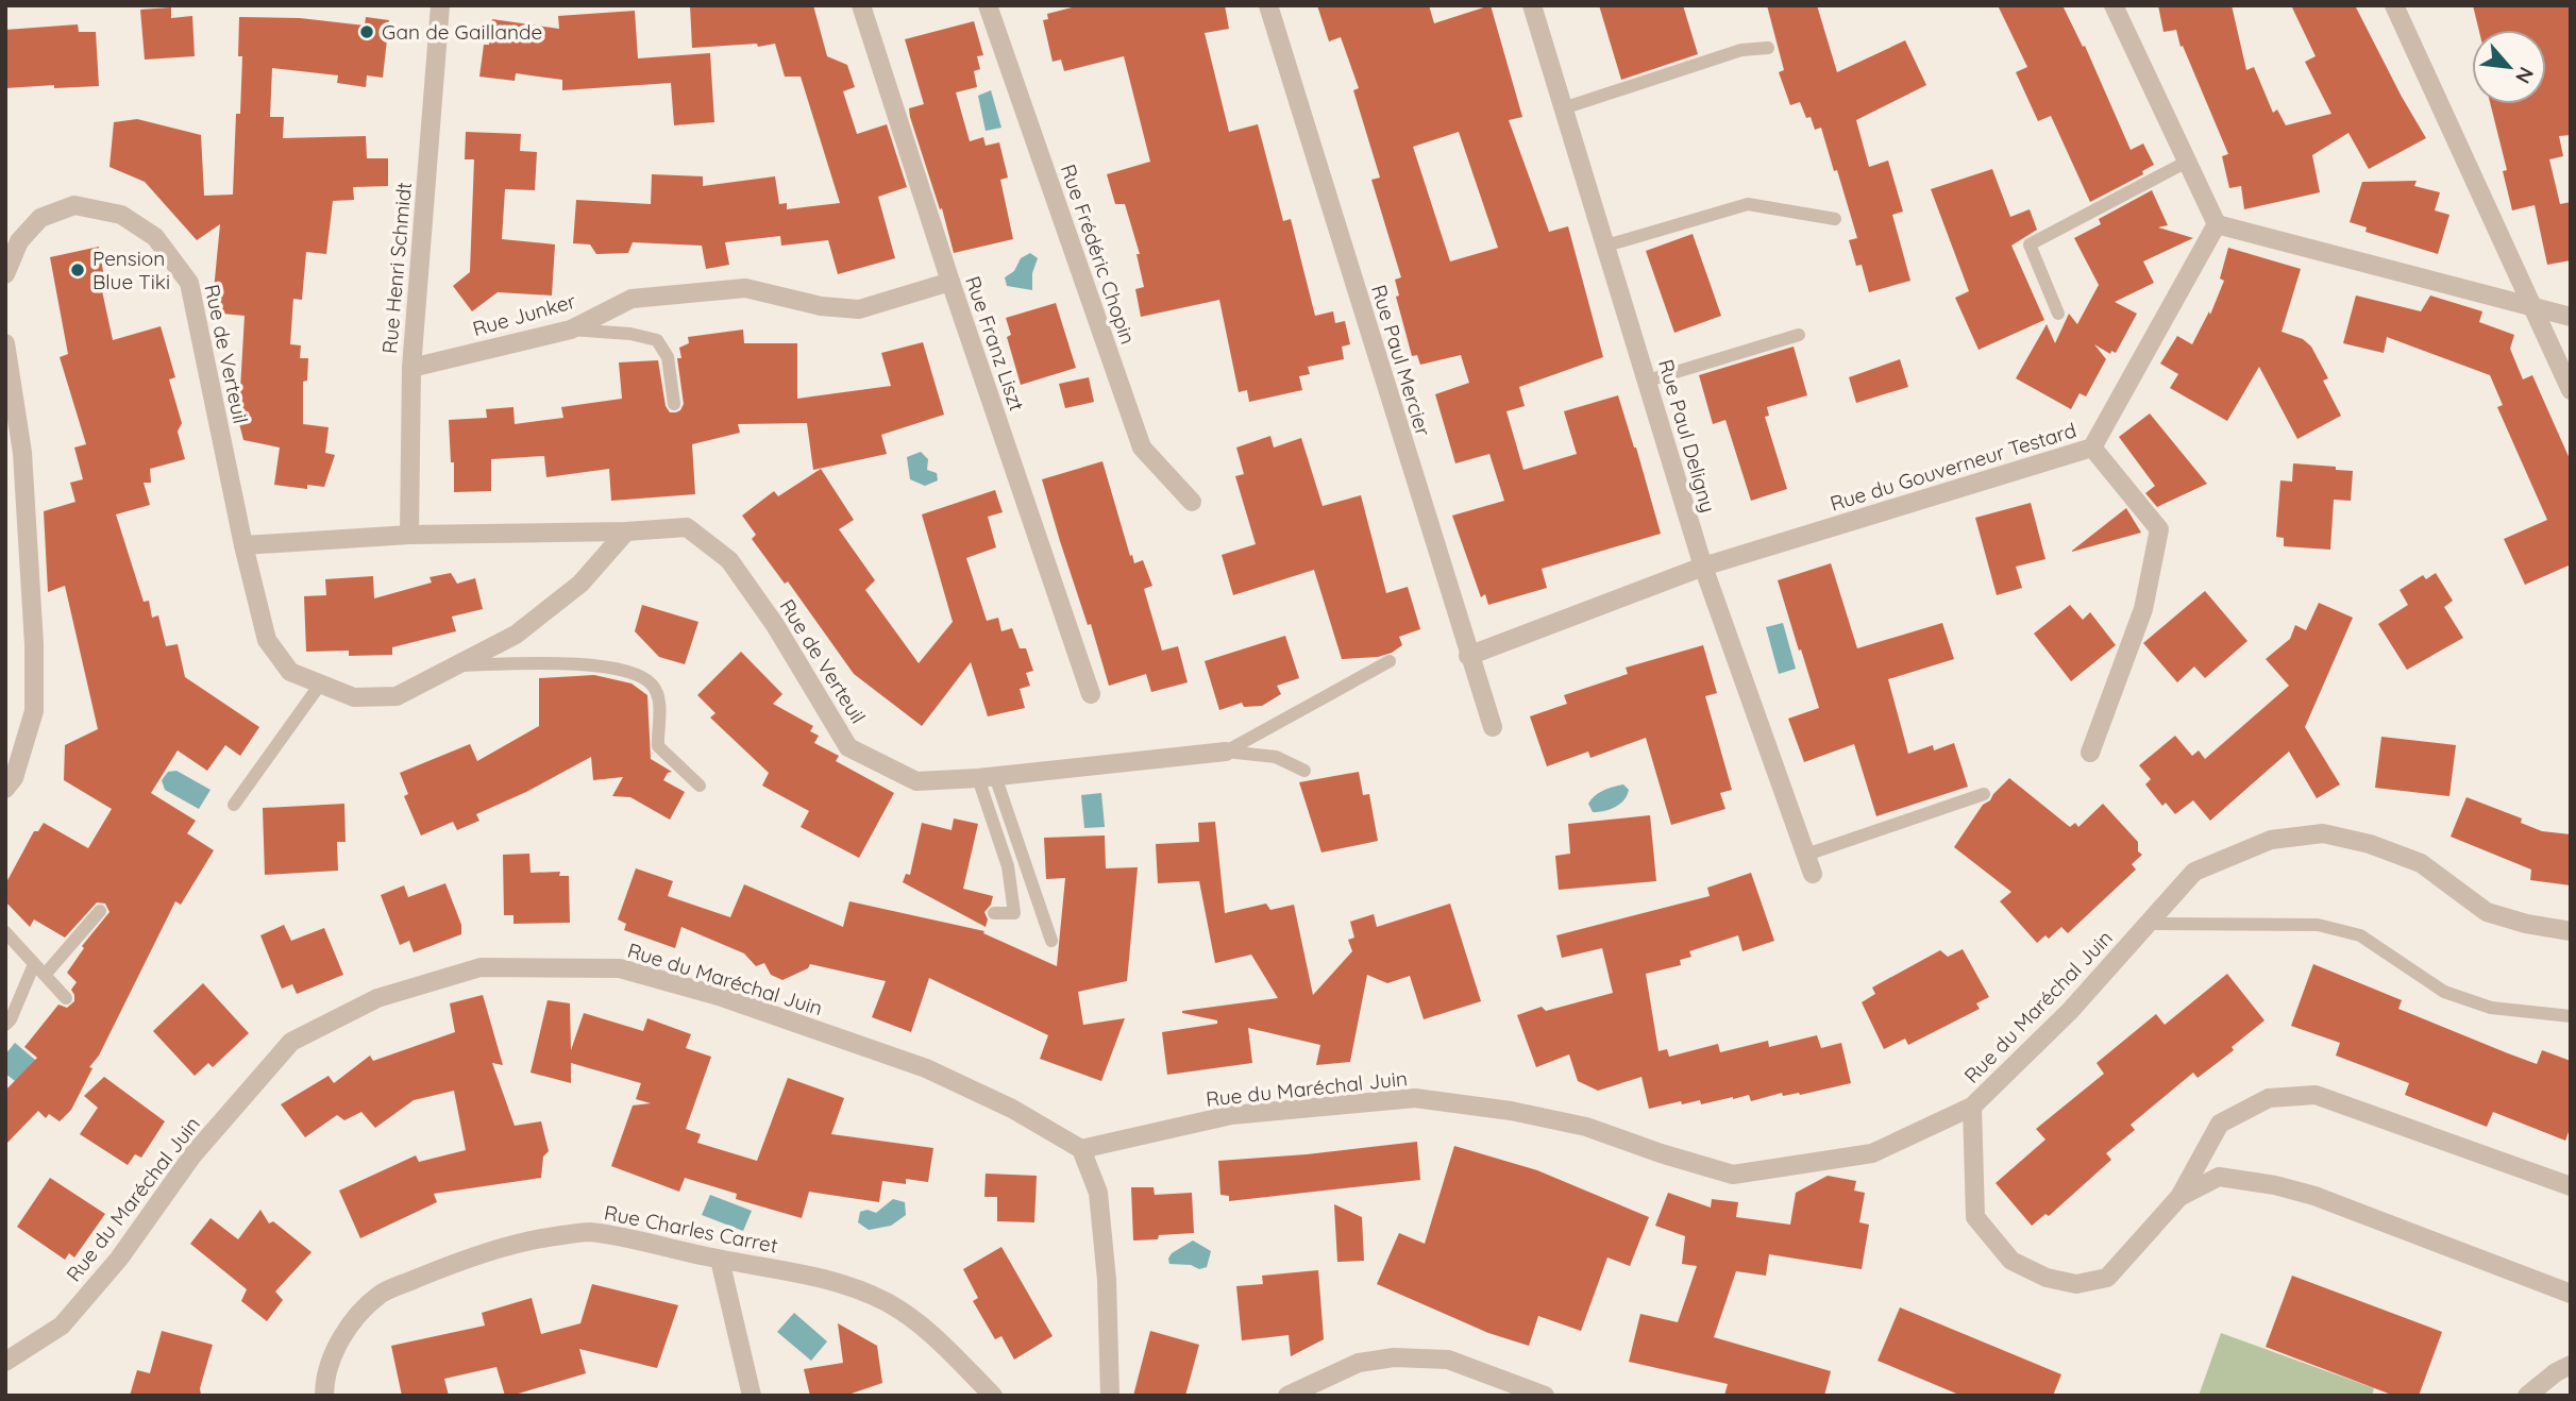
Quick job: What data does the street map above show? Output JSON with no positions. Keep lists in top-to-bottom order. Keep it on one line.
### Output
{"streets":{"street":["Rue Frédéric Chopin","Rue Henri Schmidt","Rue Junker","Rue Franz Liszt","Rue de Verteuil","Rue Paul Mercier","Rue Paul Deligny","Rue du Gouverneur Testard","Rue du Maréchal Juin","Rue Charles Carret"]},"crossings":[["Rue Henri Schmidt","Rue Junker"],["Rue Henri Schmidt","Rue de Verteuil"],["Rue Junker","Rue Franz Liszt"],["Rue Paul Mercier","Rue du Gouverneur Testard"],["Rue Paul Deligny","Rue du Gouverneur Testard"]],"places":["Gan de Gaillande","Pension Blue Tiki"],"north":"bottom right"}
